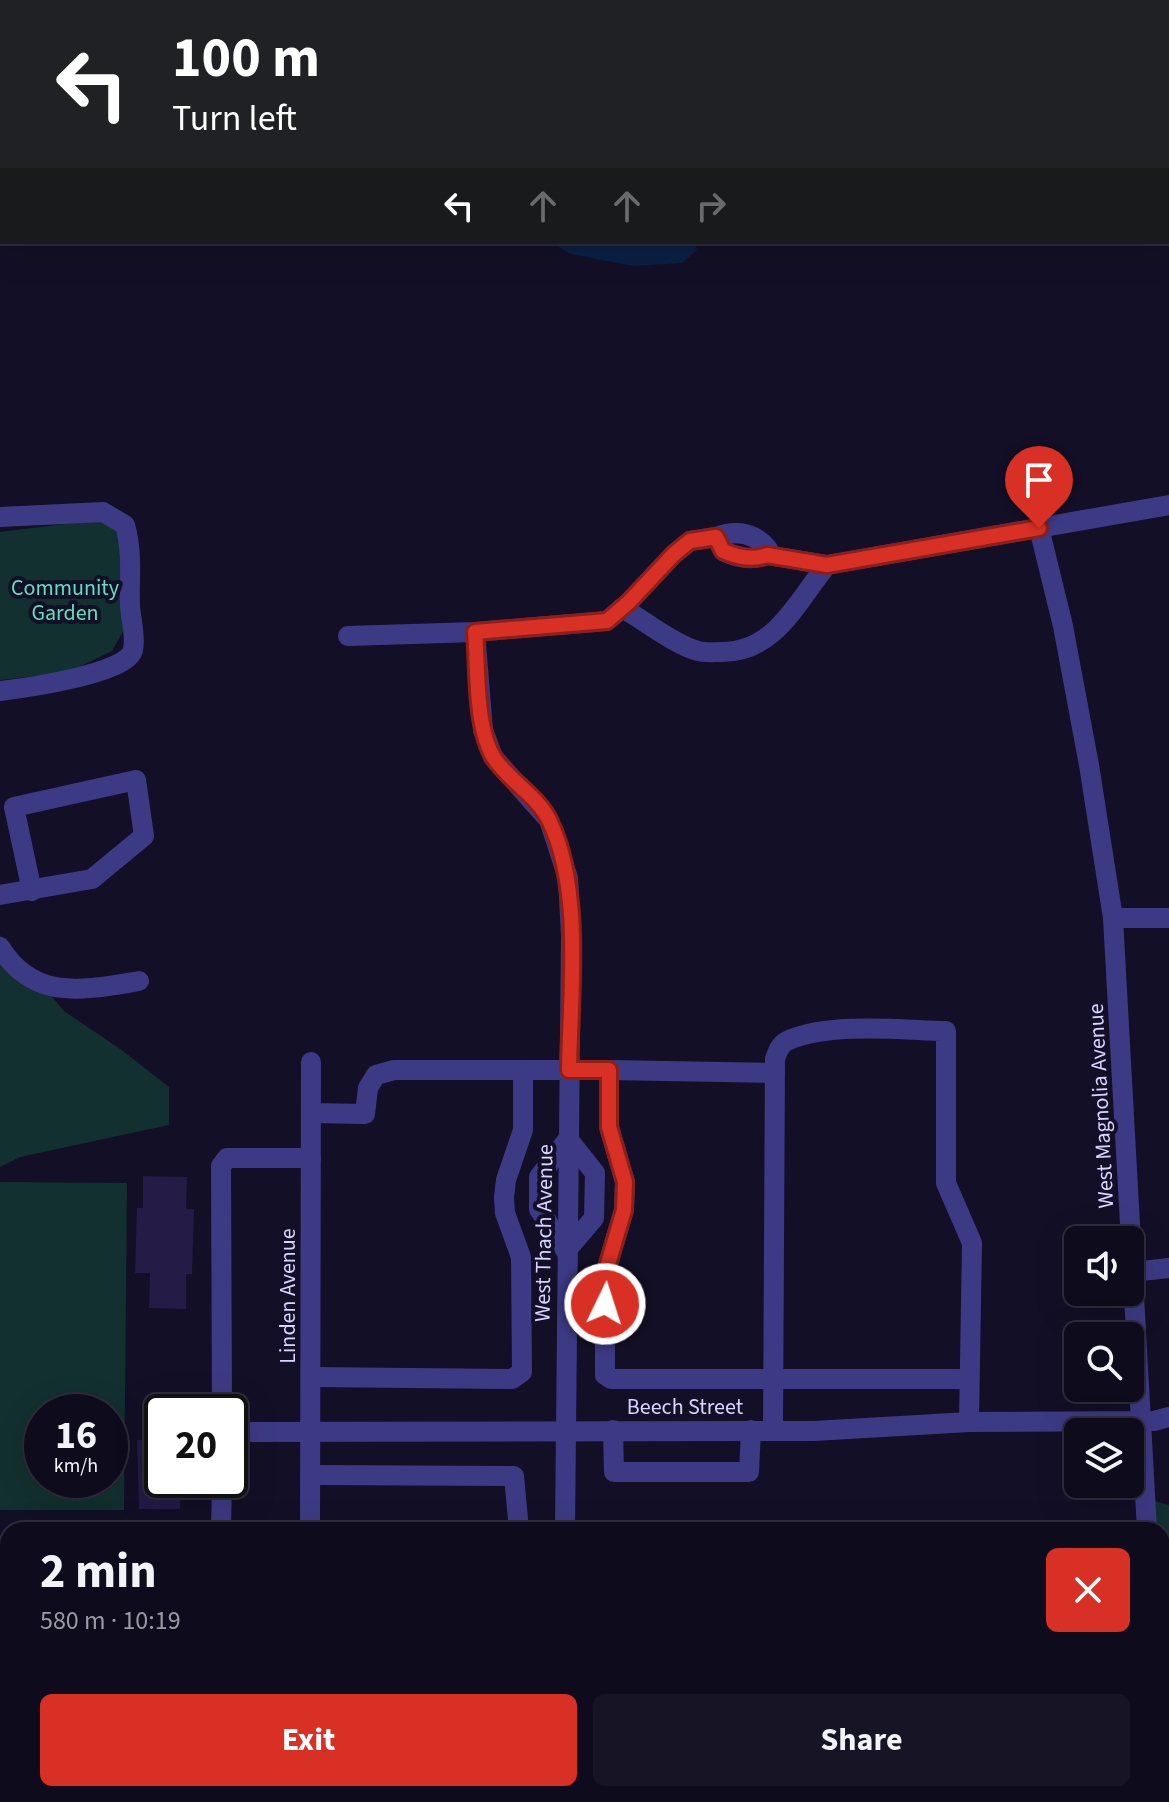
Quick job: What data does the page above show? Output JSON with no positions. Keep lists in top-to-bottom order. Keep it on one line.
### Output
{"streets":{"street":["West Magnolia Avenue","West Thach Avenue","Linden Avenue","Beech Street"]},"crossings":[["West Thach Avenue","Beech Street"],["Linden Avenue","Beech Street"]],"parks":["Community Garden"],"page":{"turn":["100 m","Turn left"],"speed":"16 km/h","limit":"20","heading":["2 min","580 m · 10:19"],"buttons":["Exit","Share"]}}
